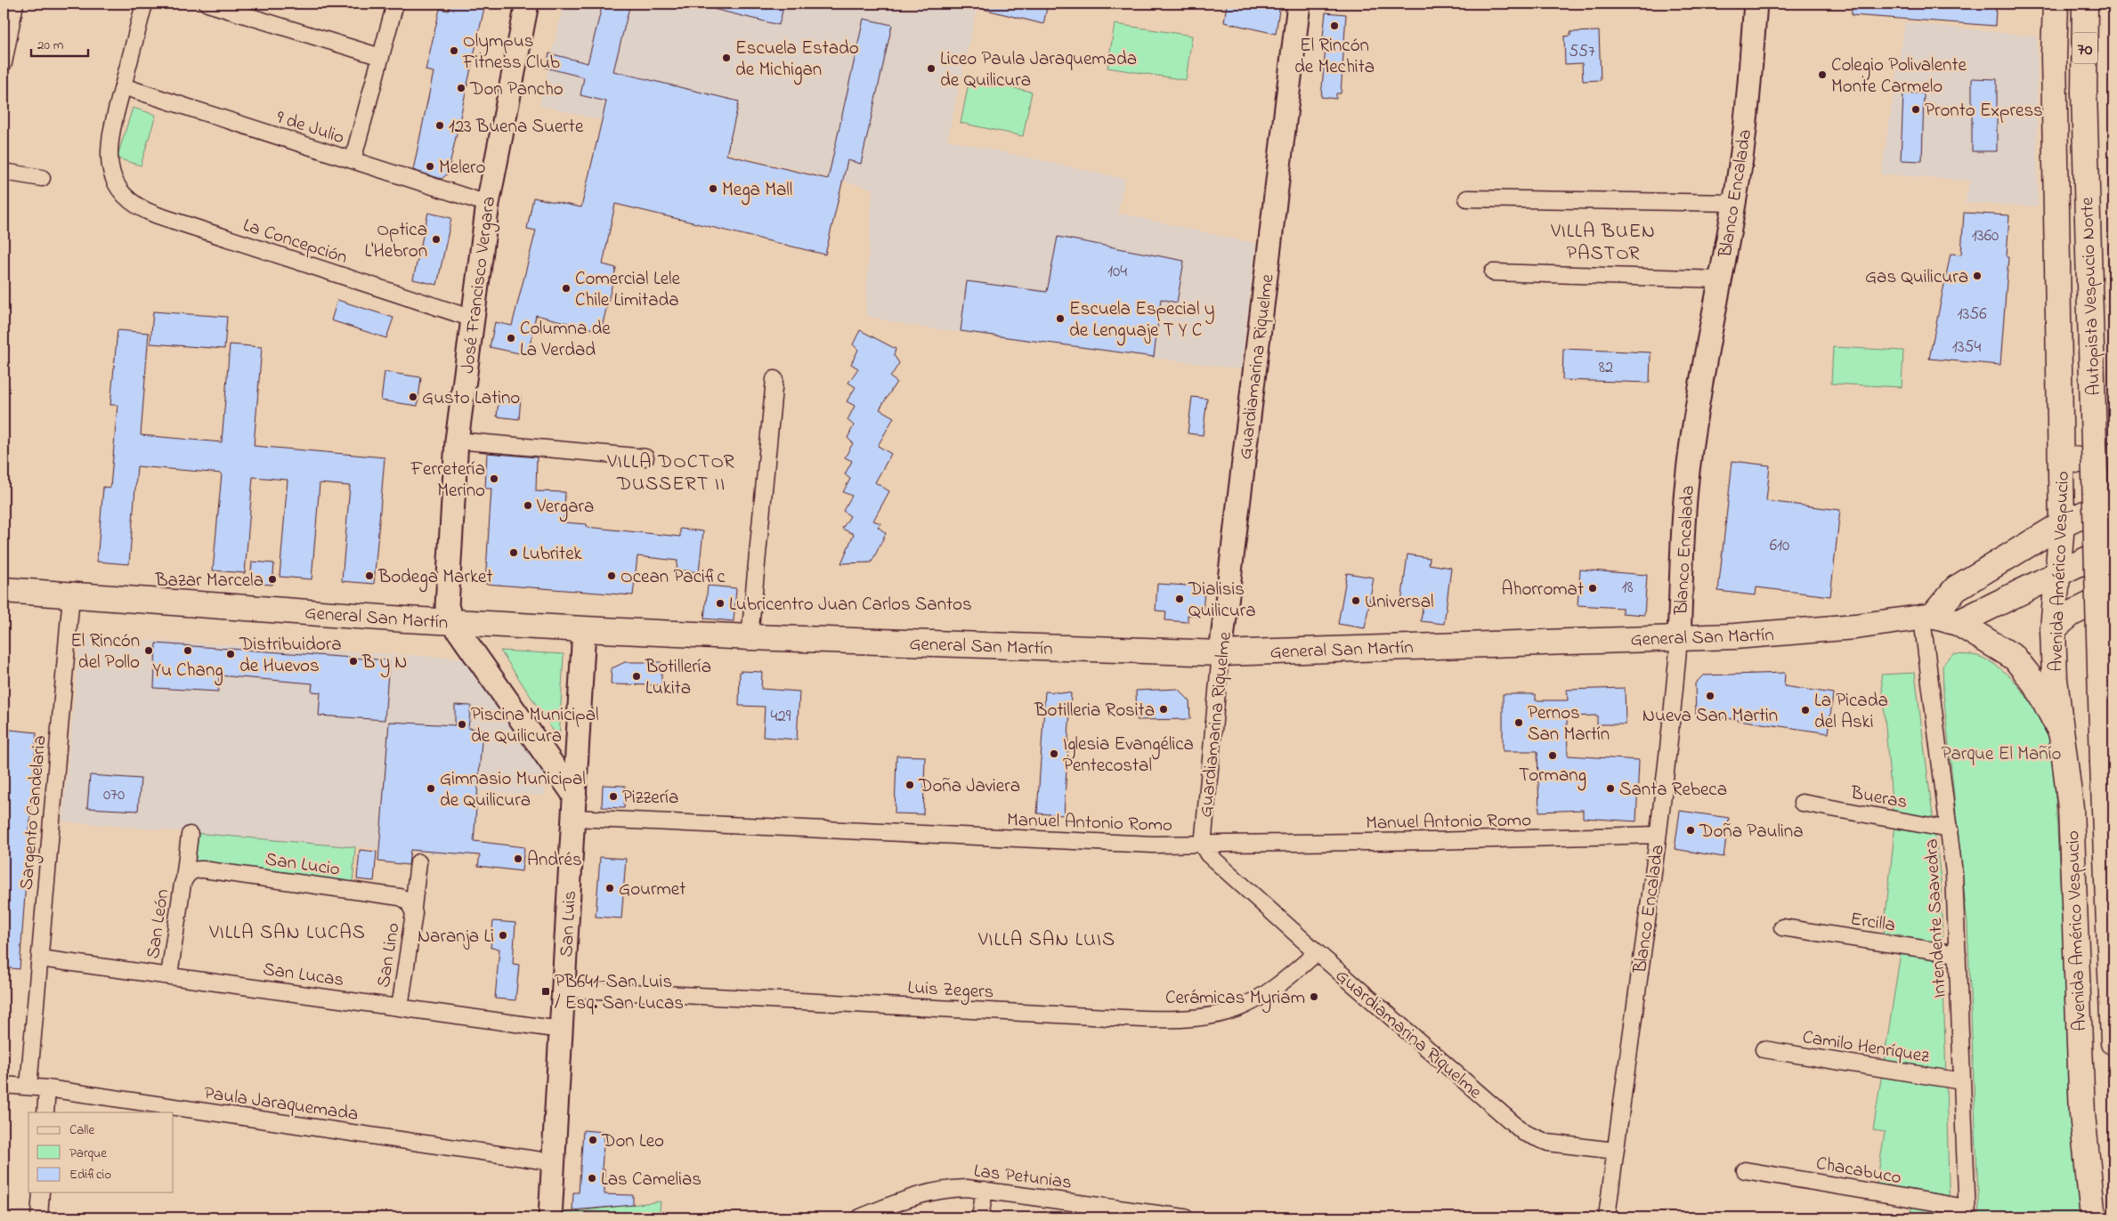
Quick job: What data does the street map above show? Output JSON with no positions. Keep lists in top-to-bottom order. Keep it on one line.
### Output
{"streets":{"main road":["70","Autopista Vespucio Norte","Avenida Américo Vespucio","General San Martín"],"street":["9 de Julio","Blanco Encalada","La Concepción","José Francisco Vergara","Guardiamarina Riquelme","Bueras","Sargento Candelaria","Manuel Antonio Romo","San Lucio","Intendente Saavedra","Ercilla","San León","San Luis","San Lino","San Lucas","Luis Zegers","Camilo Henríquez","Paula Jaraquemada","Chacabuco","Las Petunias"]},"crossings":[["9 de Julio","La Concepción"],["9 de Julio","José Francisco Vergara"],["Blanco Encalada","Guardiamarina Riquelme"],["Blanco Encalada","General San Martín"],["Blanco Encalada","Manuel Antonio Romo"],["La Concepción","José Francisco Vergara"],["José Francisco Vergara","General San Martín"],["José Francisco Vergara","Manuel Antonio Romo"],["José Francisco Vergara","San Luis"],["Guardiamarina Riquelme","General San Martín"],["Guardiamarina Riquelme","Manuel Antonio Romo"],["Guardiamarina Riquelme","Luis Zegers"],["Avenida Américo Vespucio","General San Martín"],["General San Martín","Sargento Candelaria"],["General San Martín","Intendente Saavedra"],["General San Martín","San Luis"],["Bueras","Intendente Saavedra"],["Sargento Candelaria","San Lucas"],["Sargento Candelaria","Paula Jaraquemada"],["Manuel Antonio Romo","San Luis"],["San Lucio","San León"],["San Lucio","San Lino"],["Intendente Saavedra","Ercilla"],["Intendente Saavedra","Camilo Henríquez"],["Intendente Saavedra","Chacabuco"],["San León","San Lucas"],["San Luis","San Lucas"],["San Luis","Luis Zegers"],["San Luis","Paula Jaraquemada"],["San Lino","San Lucas"]],"districts":["VILLA BUEN PASTOR","VILLA DOCTOR DUSSERT II","VILLA SAN LUCAS","VILLA SAN LUIS"],"parks":["Parque El Mañío"],"places":{"other":["El Rincón de Mechita","Olympus Fitness Club","Escuela Estado de Michigan","Liceo Paula Jaraquemada de Quilicura","Colegio Polivalente Monte Carmelo","Don Pancho","Pronto Express","123 Buena Suerte","Melero","Mega Mall","Optica L'Hebron","Gas Quilicura","Comercial Lele Chile Limitada","Escuela Especial y de Lenguaje T Y C","Columna de La Verdad","Gusto Latino","Ferretería Merino","Vergara","Lubritek","Bodega Market","Ocean Pacific","Bazar Marcela","Ahorromat","Dialisis Quilicura","Universal","Lubricentro Juan Carlos Santos","El Rincón del Pollo","Yu Chang","Distribuidora de Huevos","B y N","Botillería Lukita","Nueva San Martin","Botilleria Rosita","La Picada del Aski","Pernos San Martín","Piscina Municipal de Quilicura","Iglesia Evangélica Pentecostal","Tormang","Doña Javiera","Gimnasio Municipal de Quilicura","Santa Rebeca","Pizzería","Doña Paulina","Andrés","Gourmet","Naranja Li","Cerámicas Myriam","Don Leo","Las Camelias"],"transit":["PB641-San Luis / Esq. San Lucas"]},"house_numbers":["557","1360","104","1356","1354","82","610","18","429","070"],"legend":["Calle","Parque","Edificio"],"scale_bar":"20 m"}
